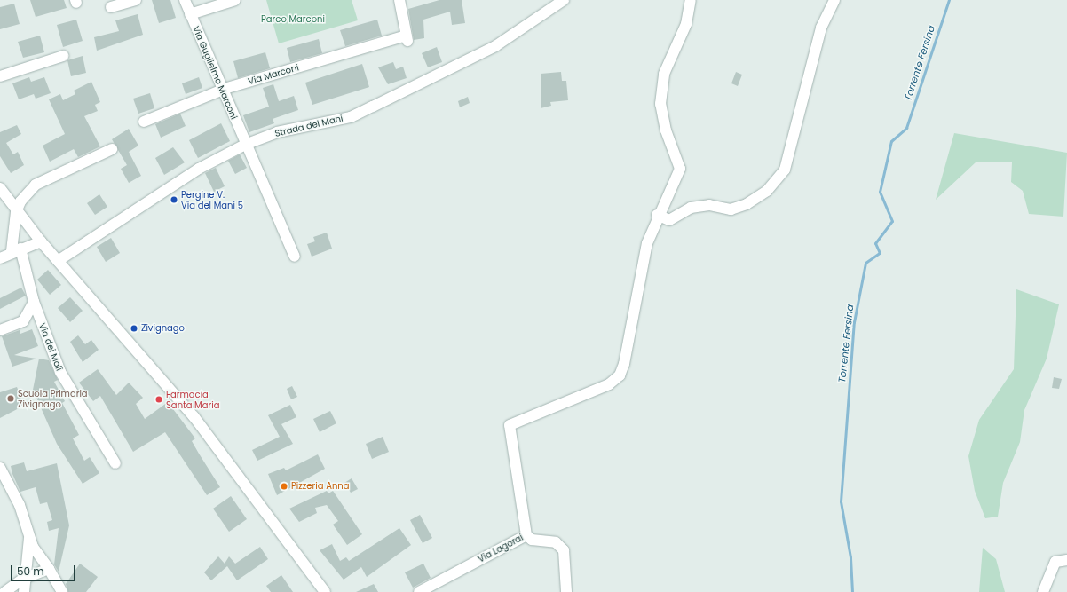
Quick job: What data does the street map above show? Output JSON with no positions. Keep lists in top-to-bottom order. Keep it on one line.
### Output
{"streets":{"street":["Via Guglielmo Marconi","Via Marconi","Strada del Mani","Via dei Moli","Via Lagorai"]},"crossings":[["Via Guglielmo Marconi","Via Marconi"],["Via Guglielmo Marconi","Strada del Mani"]],"water":["Torrente Fersina"],"parks":["Parco Marconi"],"places":["Pergine V. Via del Mani 5","Zivignago","Scuola Primaria Zivignago","Farmacia Santa Maria","Pizzeria Anna"],"scale_bar":"50 m"}
